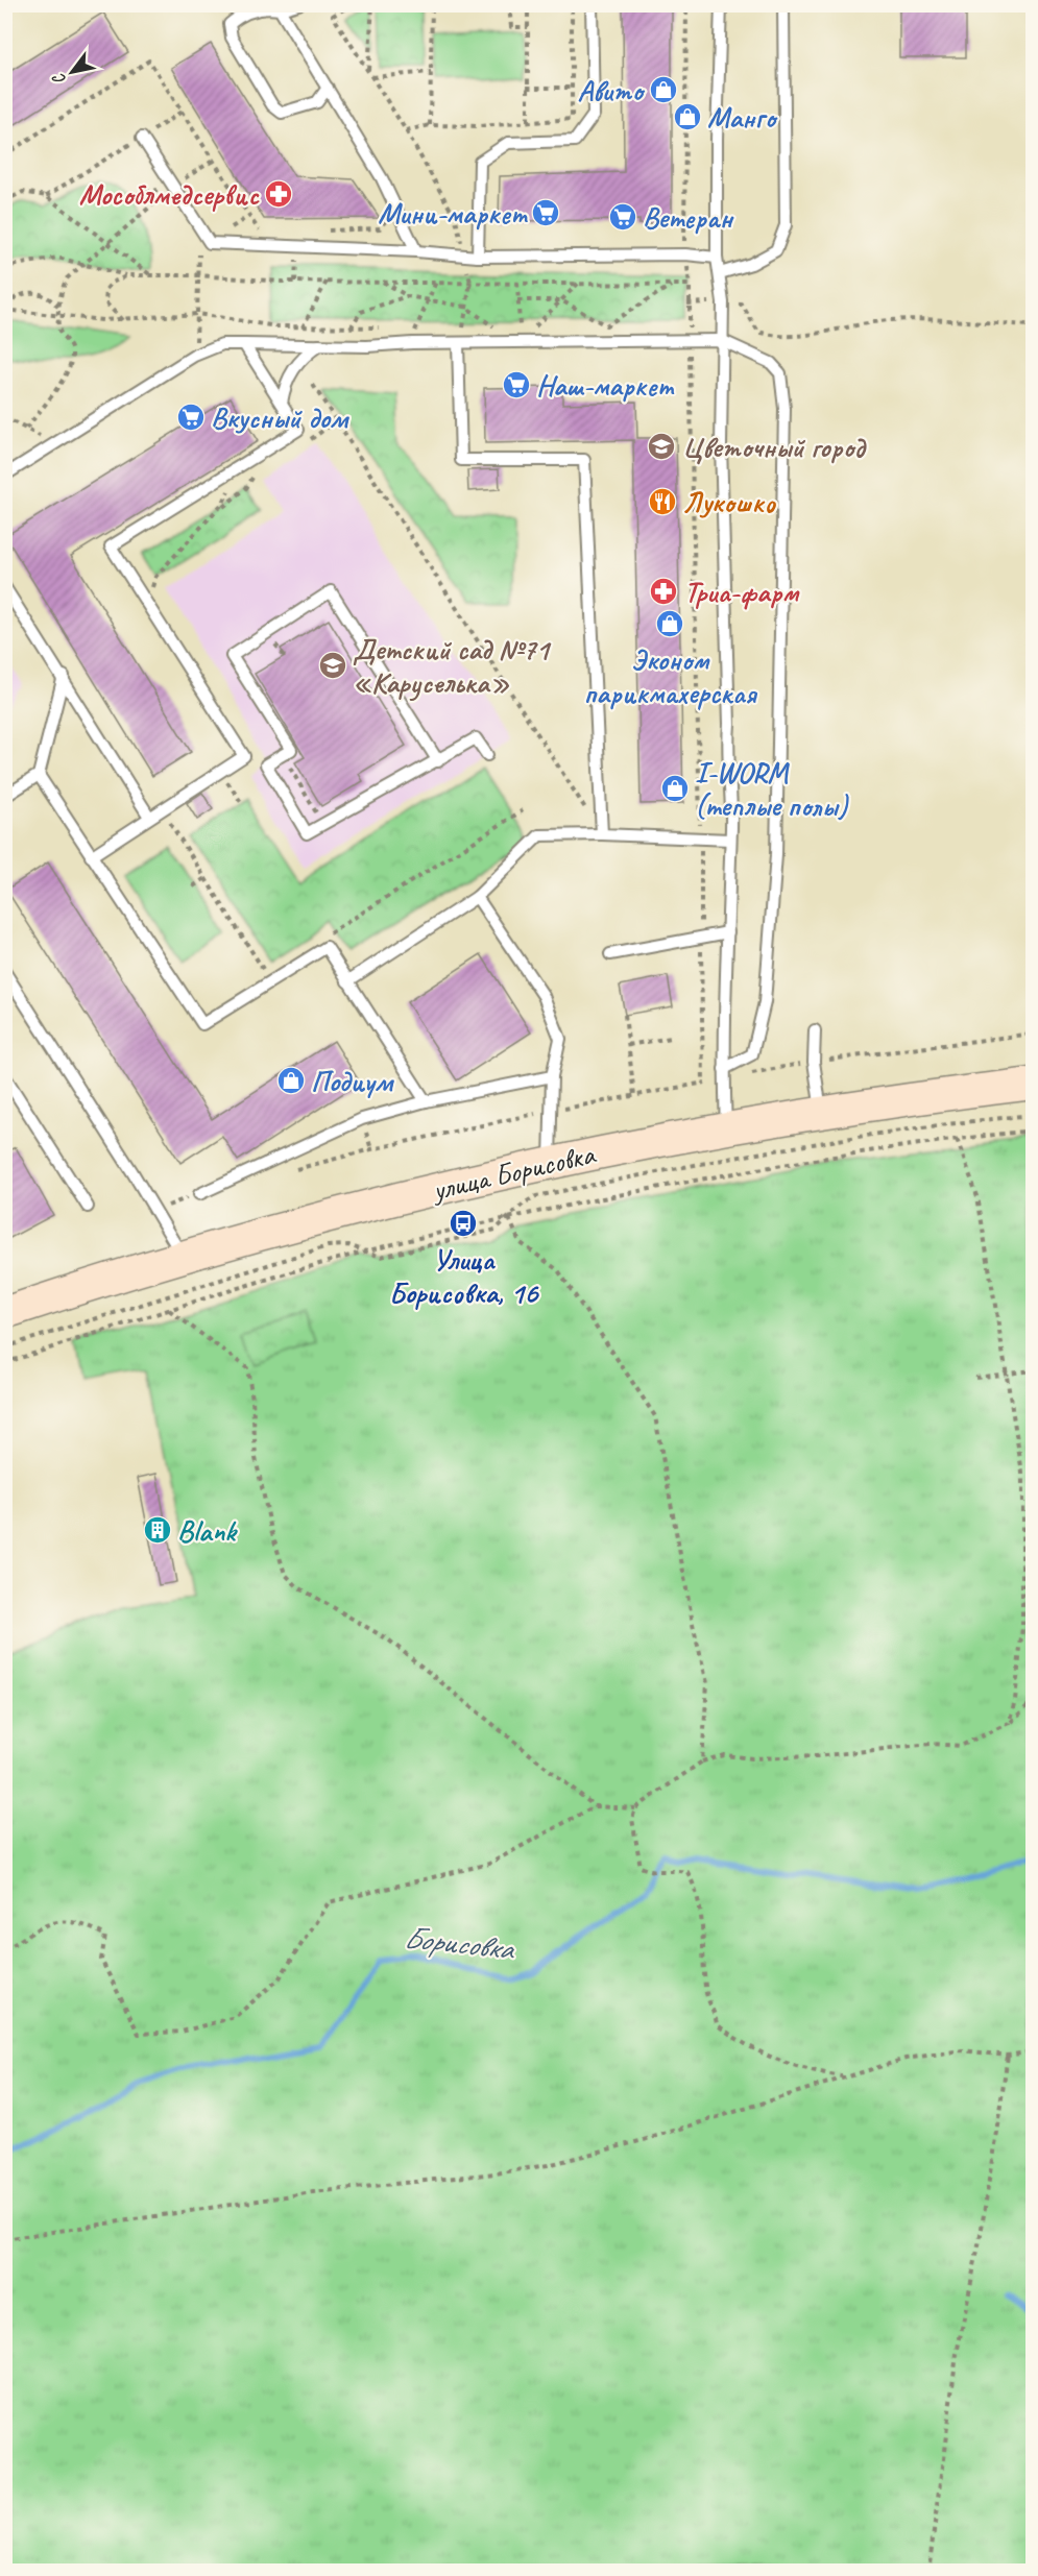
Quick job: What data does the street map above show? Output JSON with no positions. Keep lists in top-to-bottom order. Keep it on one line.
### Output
{"streets":{"street":["улица Борисовка"]},"water":["Борисовка"],"places":{"shop":["Авито","Манго","Эконом парикмахерская","I-WORM (теплые полы)","Подиум"],"pharmacy":["Мособлмедсервис","Триа-фарм"],"supermarket":["Мини-маркет","Ветеран","Наш-маркет","Вкусный дом"],"school or university":["Цветочный город","Детский сад №71 «Каруселька»"],"restaurant":["Лукошко"],"bus stop":["Улица Борисовка, 16"],"building":["Blank"]},"north":"bottom left"}
